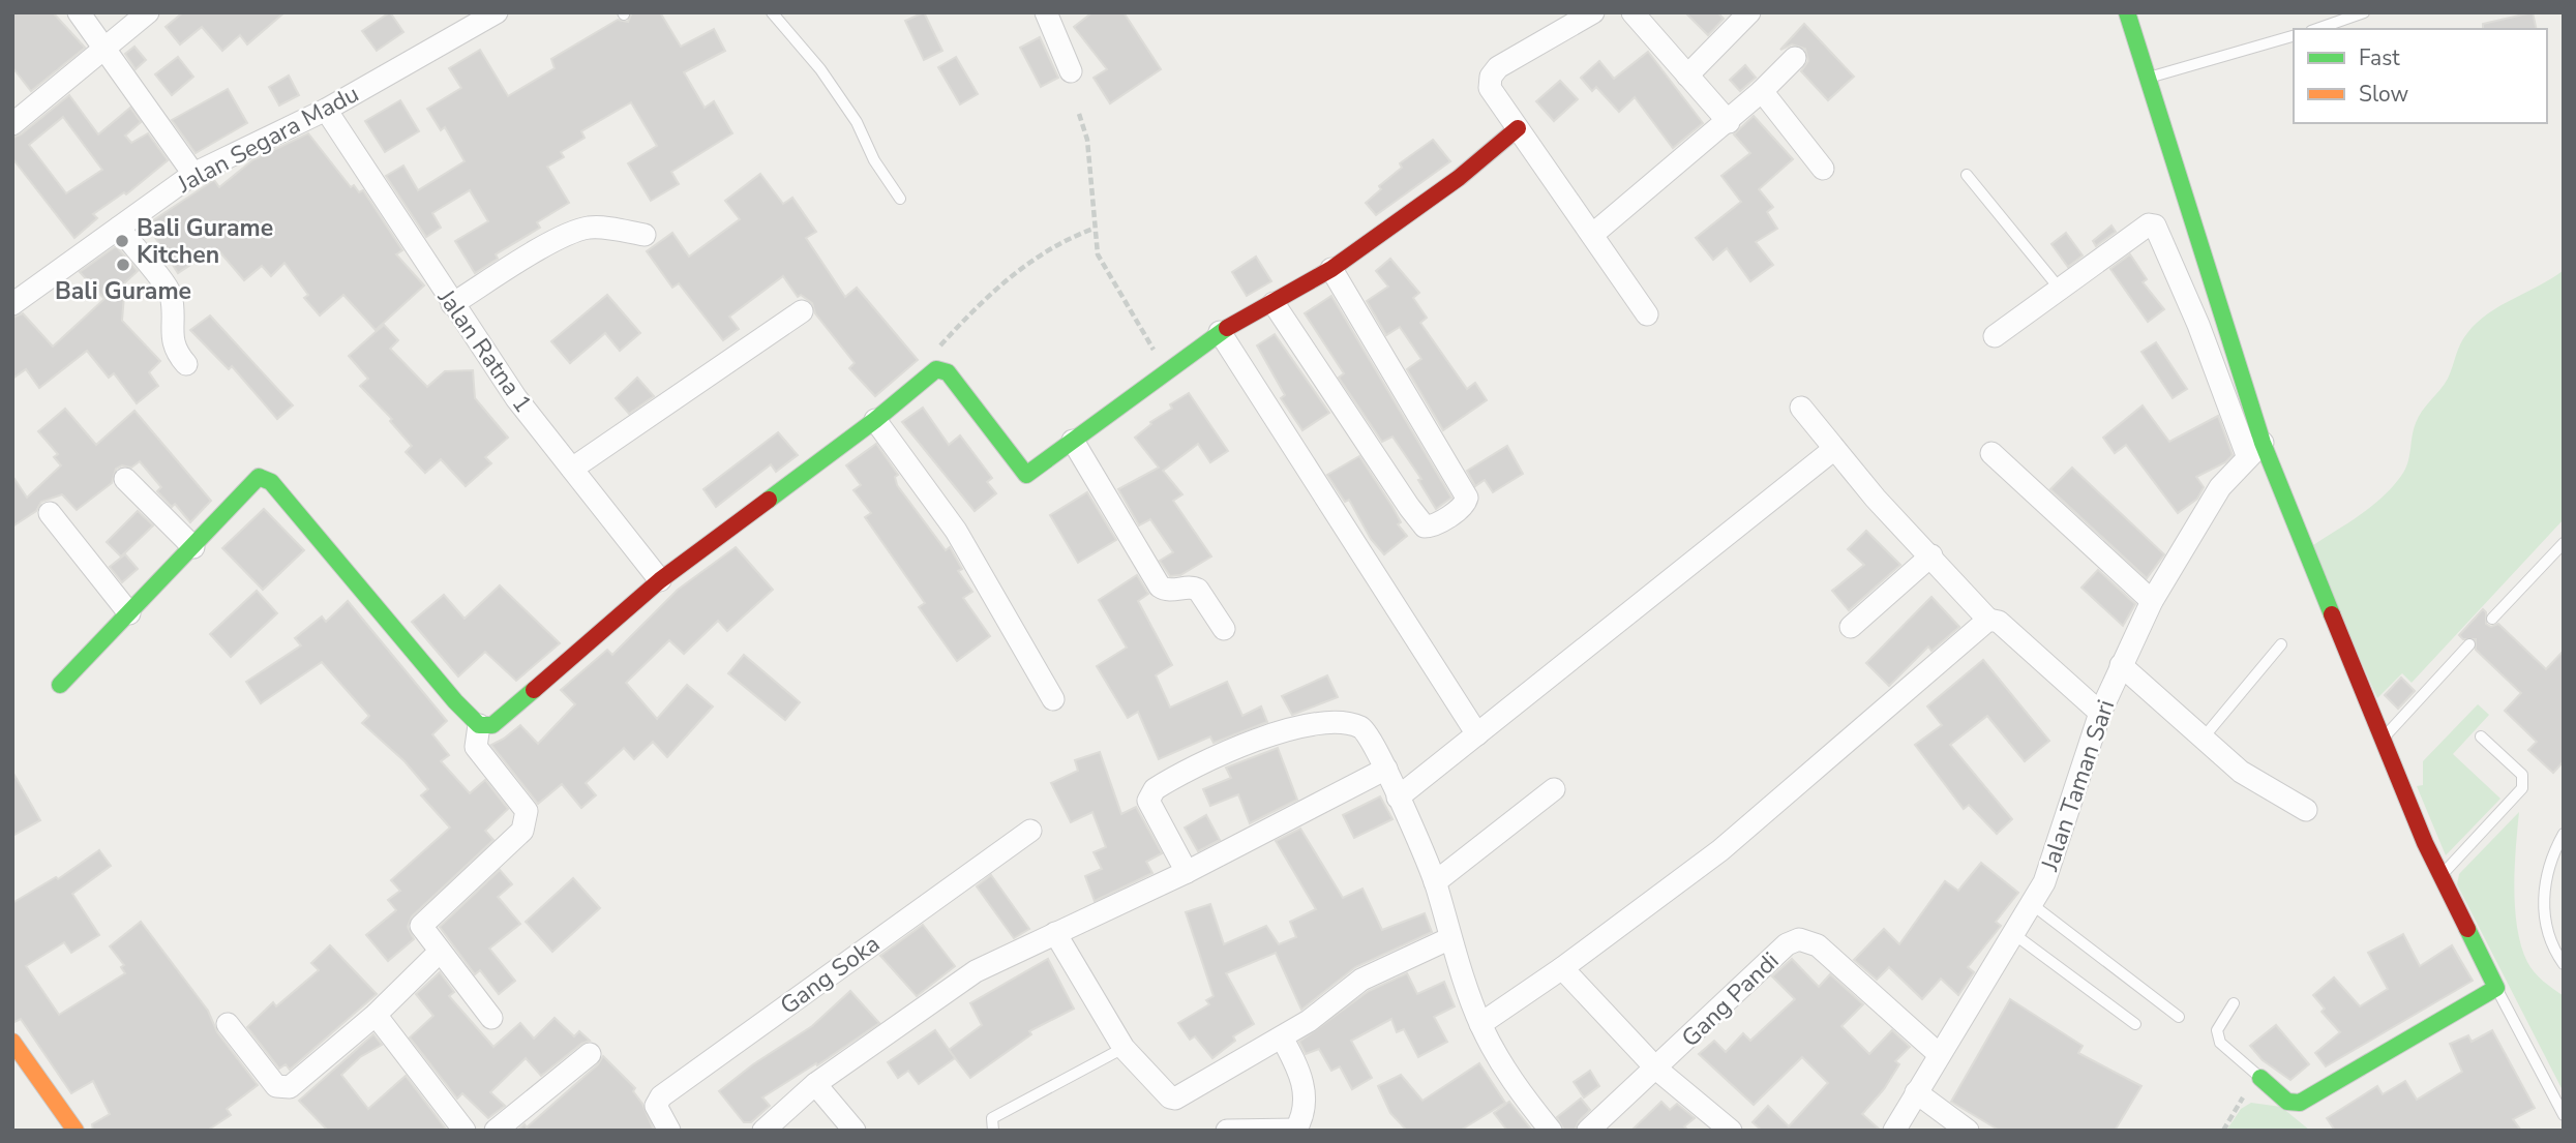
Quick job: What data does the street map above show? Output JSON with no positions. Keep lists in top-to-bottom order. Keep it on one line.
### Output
{"streets":{"street":["Jalan Segara Madu","Jalan Ratna 1","Jalan Taman Sari","Gang Soka","Gang Pandi"]},"crossings":[["Jalan Segara Madu","Jalan Ratna 1"],["Jalan Taman Sari","Gang Pandi"]],"places":["Bali Gurame Kitchen","Bali Gurame"],"legend":["Fast","Slow"]}
